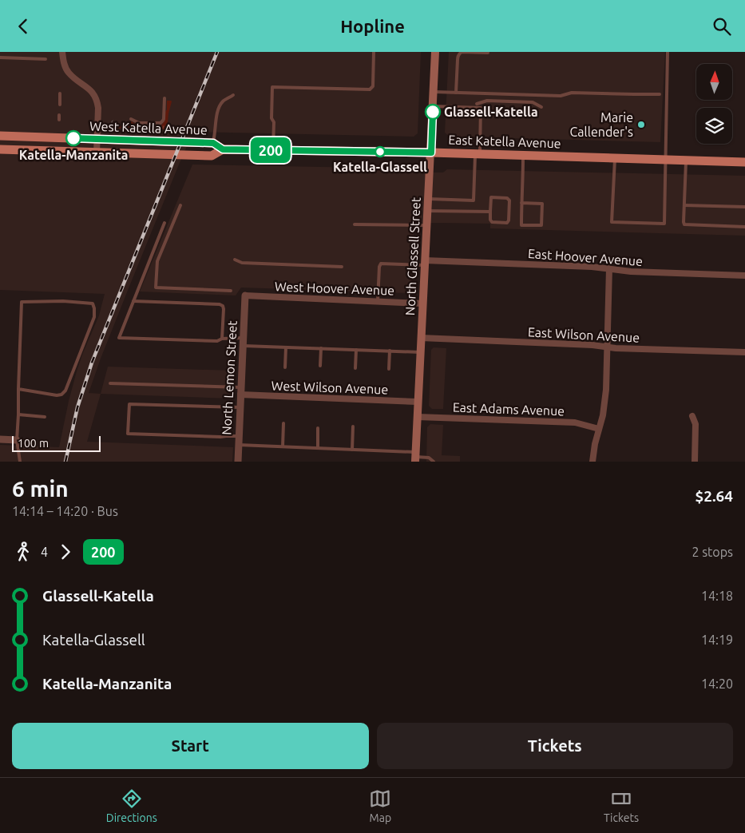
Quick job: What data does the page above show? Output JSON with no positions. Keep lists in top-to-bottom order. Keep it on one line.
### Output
{"streets":{"main road":["West Katella Avenue","East Katella Avenue","North Glassell Street"],"street":["East Hoover Avenue","West Hoover Avenue","East Wilson Avenue","North Lemon Street","West Wilson Avenue","East Adams Avenue"]},"crossings":[["West Katella Avenue","East Katella Avenue"],["West Katella Avenue","North Glassell Street"],["East Katella Avenue","North Glassell Street"],["North Glassell Street","East Hoover Avenue"],["North Glassell Street","West Hoover Avenue"],["North Glassell Street","East Wilson Avenue"],["North Glassell Street","West Wilson Avenue"],["North Glassell Street","East Adams Avenue"],["West Hoover Avenue","North Lemon Street"],["North Lemon Street","West Wilson Avenue"]],"places":["Glassell-Katella","Marie Callender's","Katella-Manzanita","Katella-Glassell"],"lines":["bus line 200"],"scale_bar":"100 m","north":"top","page":{"header":"Hopline","on_map":"200","scale":"100 m","heading":["6 min","14:14 – 14:20 · Bus","$2.64"],"legs":["4","200","2 stops"],"list":[{"name":"Glassell-Katella","value":"14:18"},{"name":"Katella-Glassell","value":"14:19"},{"name":"Katella-Manzanita","value":"14:20"}],"buttons":["Start","Tickets"],"tabs":["Directions","Map","Tickets"]}}
